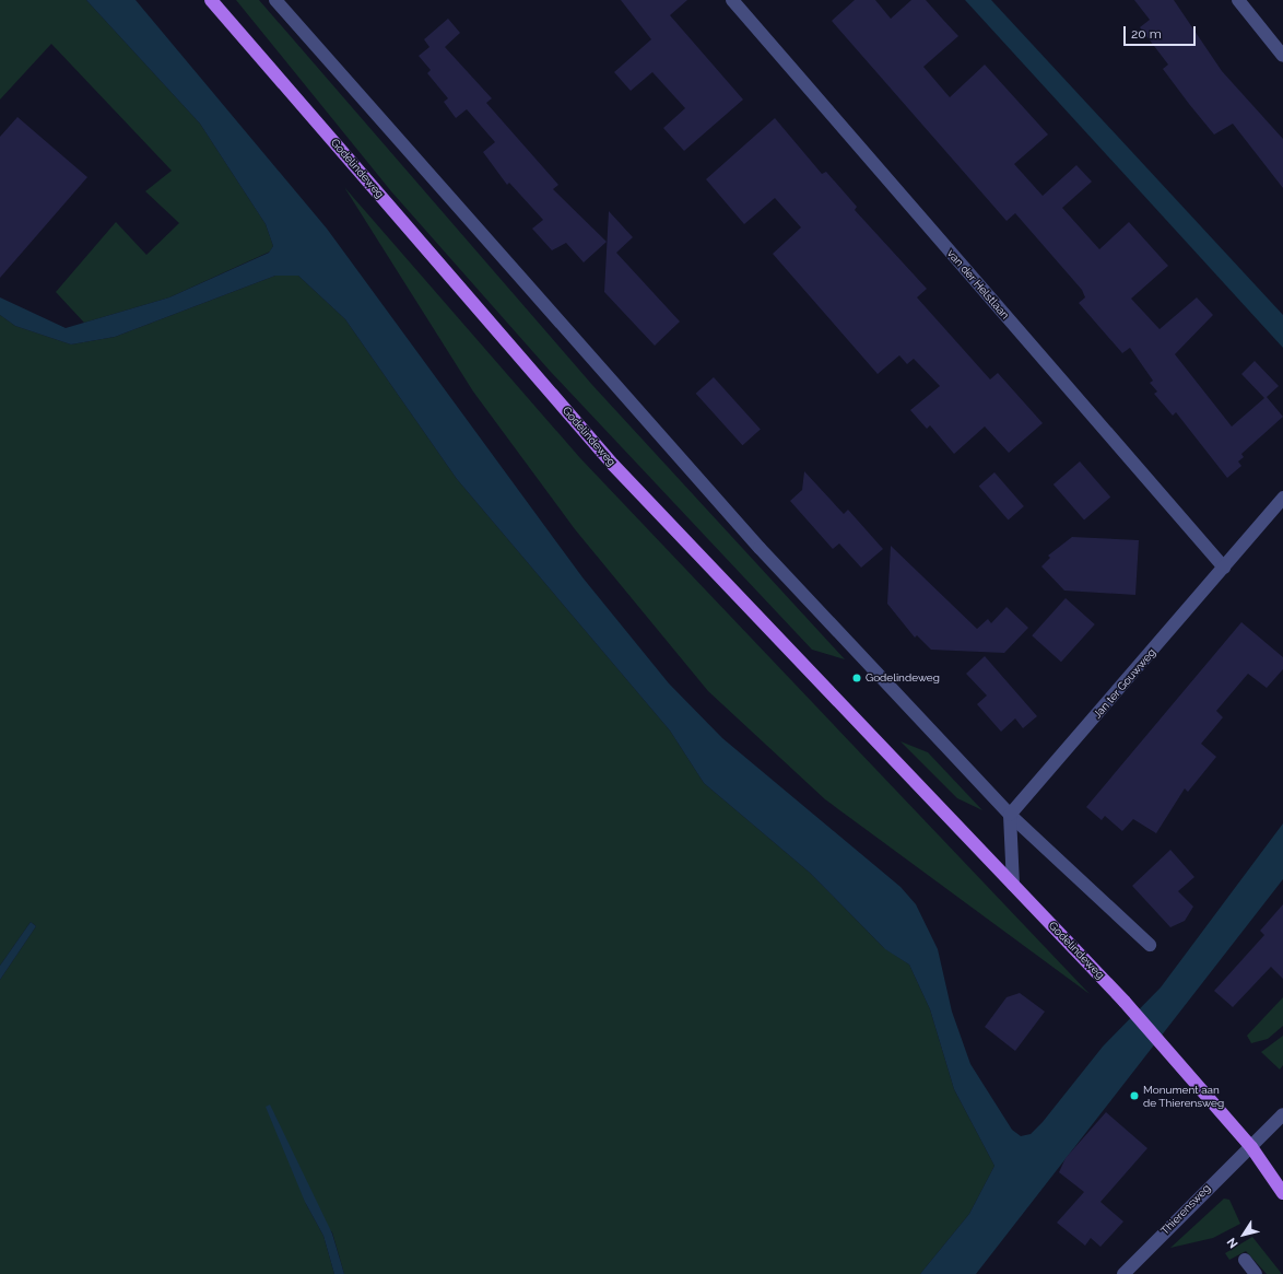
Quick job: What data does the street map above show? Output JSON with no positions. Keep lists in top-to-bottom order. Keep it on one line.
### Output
{"streets":{"main road":["Godelindeweg"],"street":["van der Helstlaan","Jan ter Gouwweg","Thierensweg"]},"crossings":[["Godelindeweg","Thierensweg"],["van der Helstlaan","Jan ter Gouwweg"]],"places":["Godelindeweg","Monument aan de Thierensweg"],"scale_bar":"20 m","north":"bottom left"}
